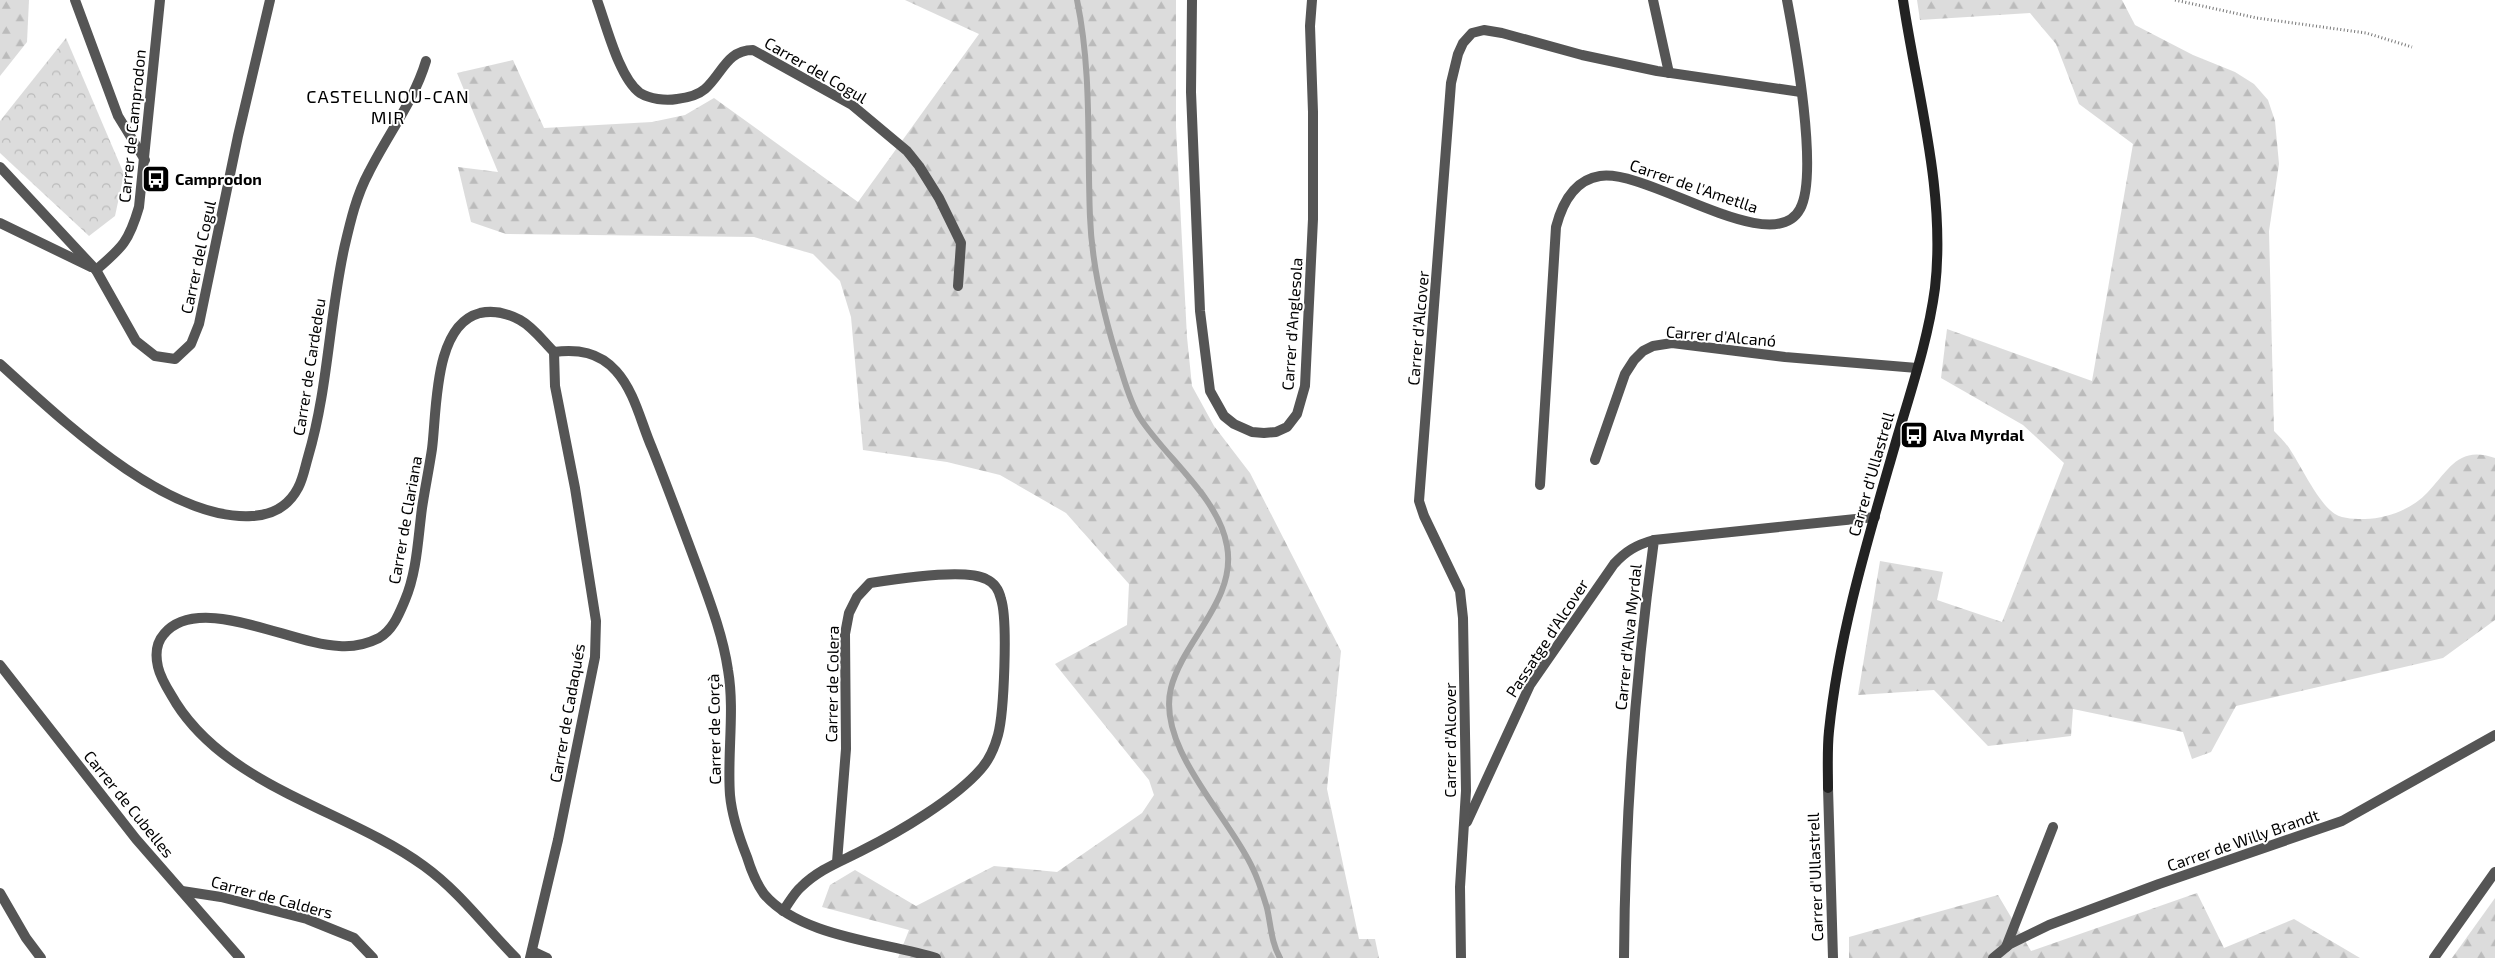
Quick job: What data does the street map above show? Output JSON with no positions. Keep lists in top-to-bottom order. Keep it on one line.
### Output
{"streets":{"street":["Carrer del Cogul","Carrer de Camprodon","Carrer de l'Ametlla","Carrer d'Anglesola","Carrer d'Alcover","Carrer d'Alcanó","Carrer de Cardedeu","Carrer d'Ullastrell","Carrer de Clariana","Carrer d'Alva Myrdal","Passatge d'Alcover","Carrer de Colera","Carrer de Cadaqués","Carrer de Corçà","Carrer de Cubelles","Carrer de Willy Brandt","Carrer de Calders"]},"crossings":[["Carrer del Cogul","Carrer de Camprodon"],["Carrer de l'Ametlla","Carrer d'Alcover"],["Carrer d'Alcover","Passatge d'Alcover"],["Carrer d'Alcanó","Carrer d'Ullastrell"],["Carrer de Clariana","Carrer de Cadaqués"],["Carrer de Clariana","Carrer de Corçà"],["Carrer d'Alva Myrdal","Passatge d'Alcover"],["Carrer de Colera","Carrer de Corçà"],["Carrer de Cadaqués","Carrer de Corçà"],["Carrer de Cubelles","Carrer de Calders"]],"districts":["CASTELLNOU-CAN MIR"],"places":{"bus stop":["Camprodon","Alva Myrdal"]}}
